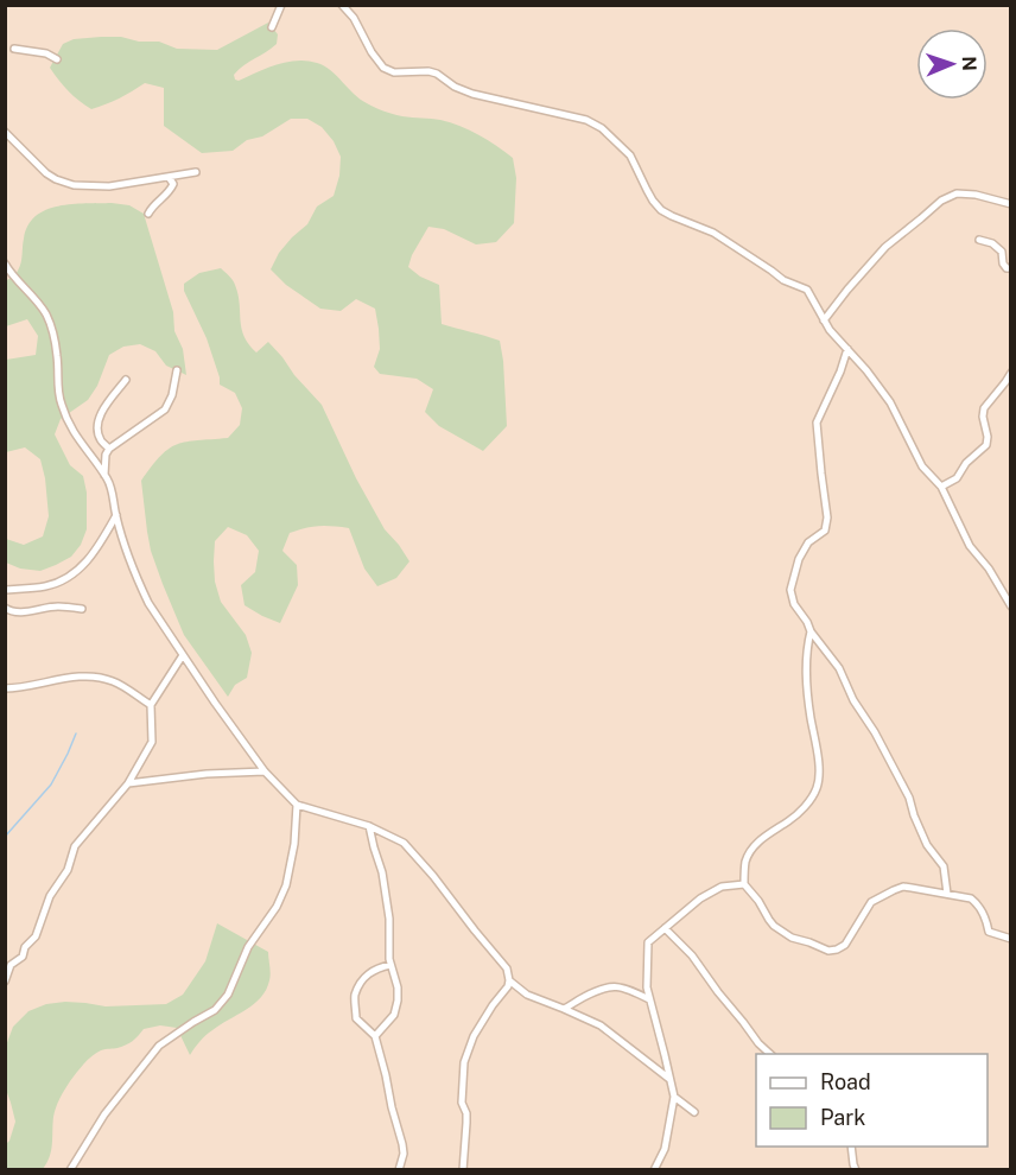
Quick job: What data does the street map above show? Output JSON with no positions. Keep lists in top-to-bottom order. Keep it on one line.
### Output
{"legend":["Road","Park"],"north":"right"}
